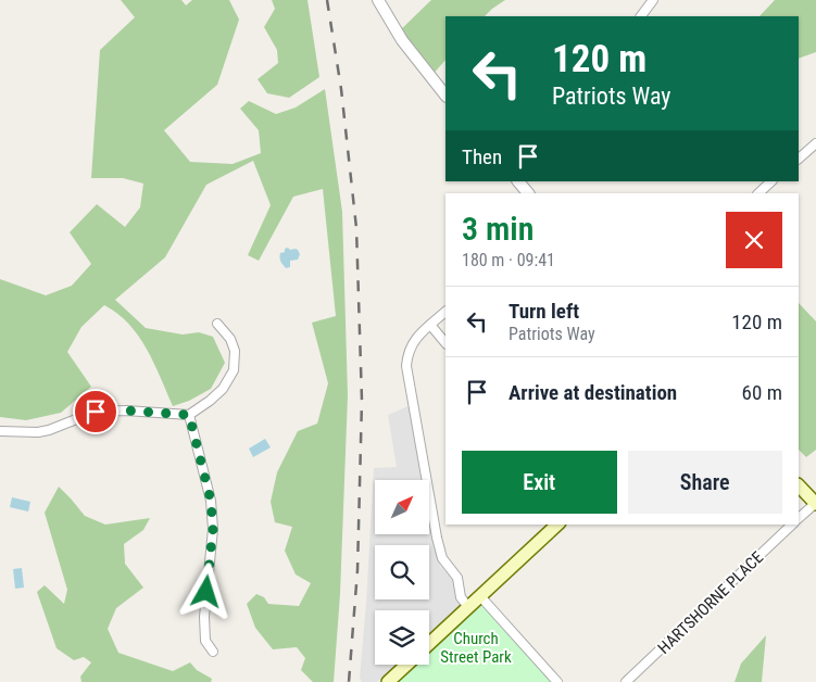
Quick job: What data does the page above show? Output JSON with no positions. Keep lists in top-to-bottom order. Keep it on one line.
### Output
{"streets":{"street":["HARTSHORNE PLACE"]},"parks":["Church Street Park"],"north":"top right","page":{"turn":["120 m","Patriots Way"],"then":"Then","heading":["3 min","180 m · 09:41"],"list":[{"name":"Turn left","note":"Patriots Way","value":"120 m"},{"name":"Arrive at destination","value":"60 m"}],"buttons":["Exit","Share"]}}
